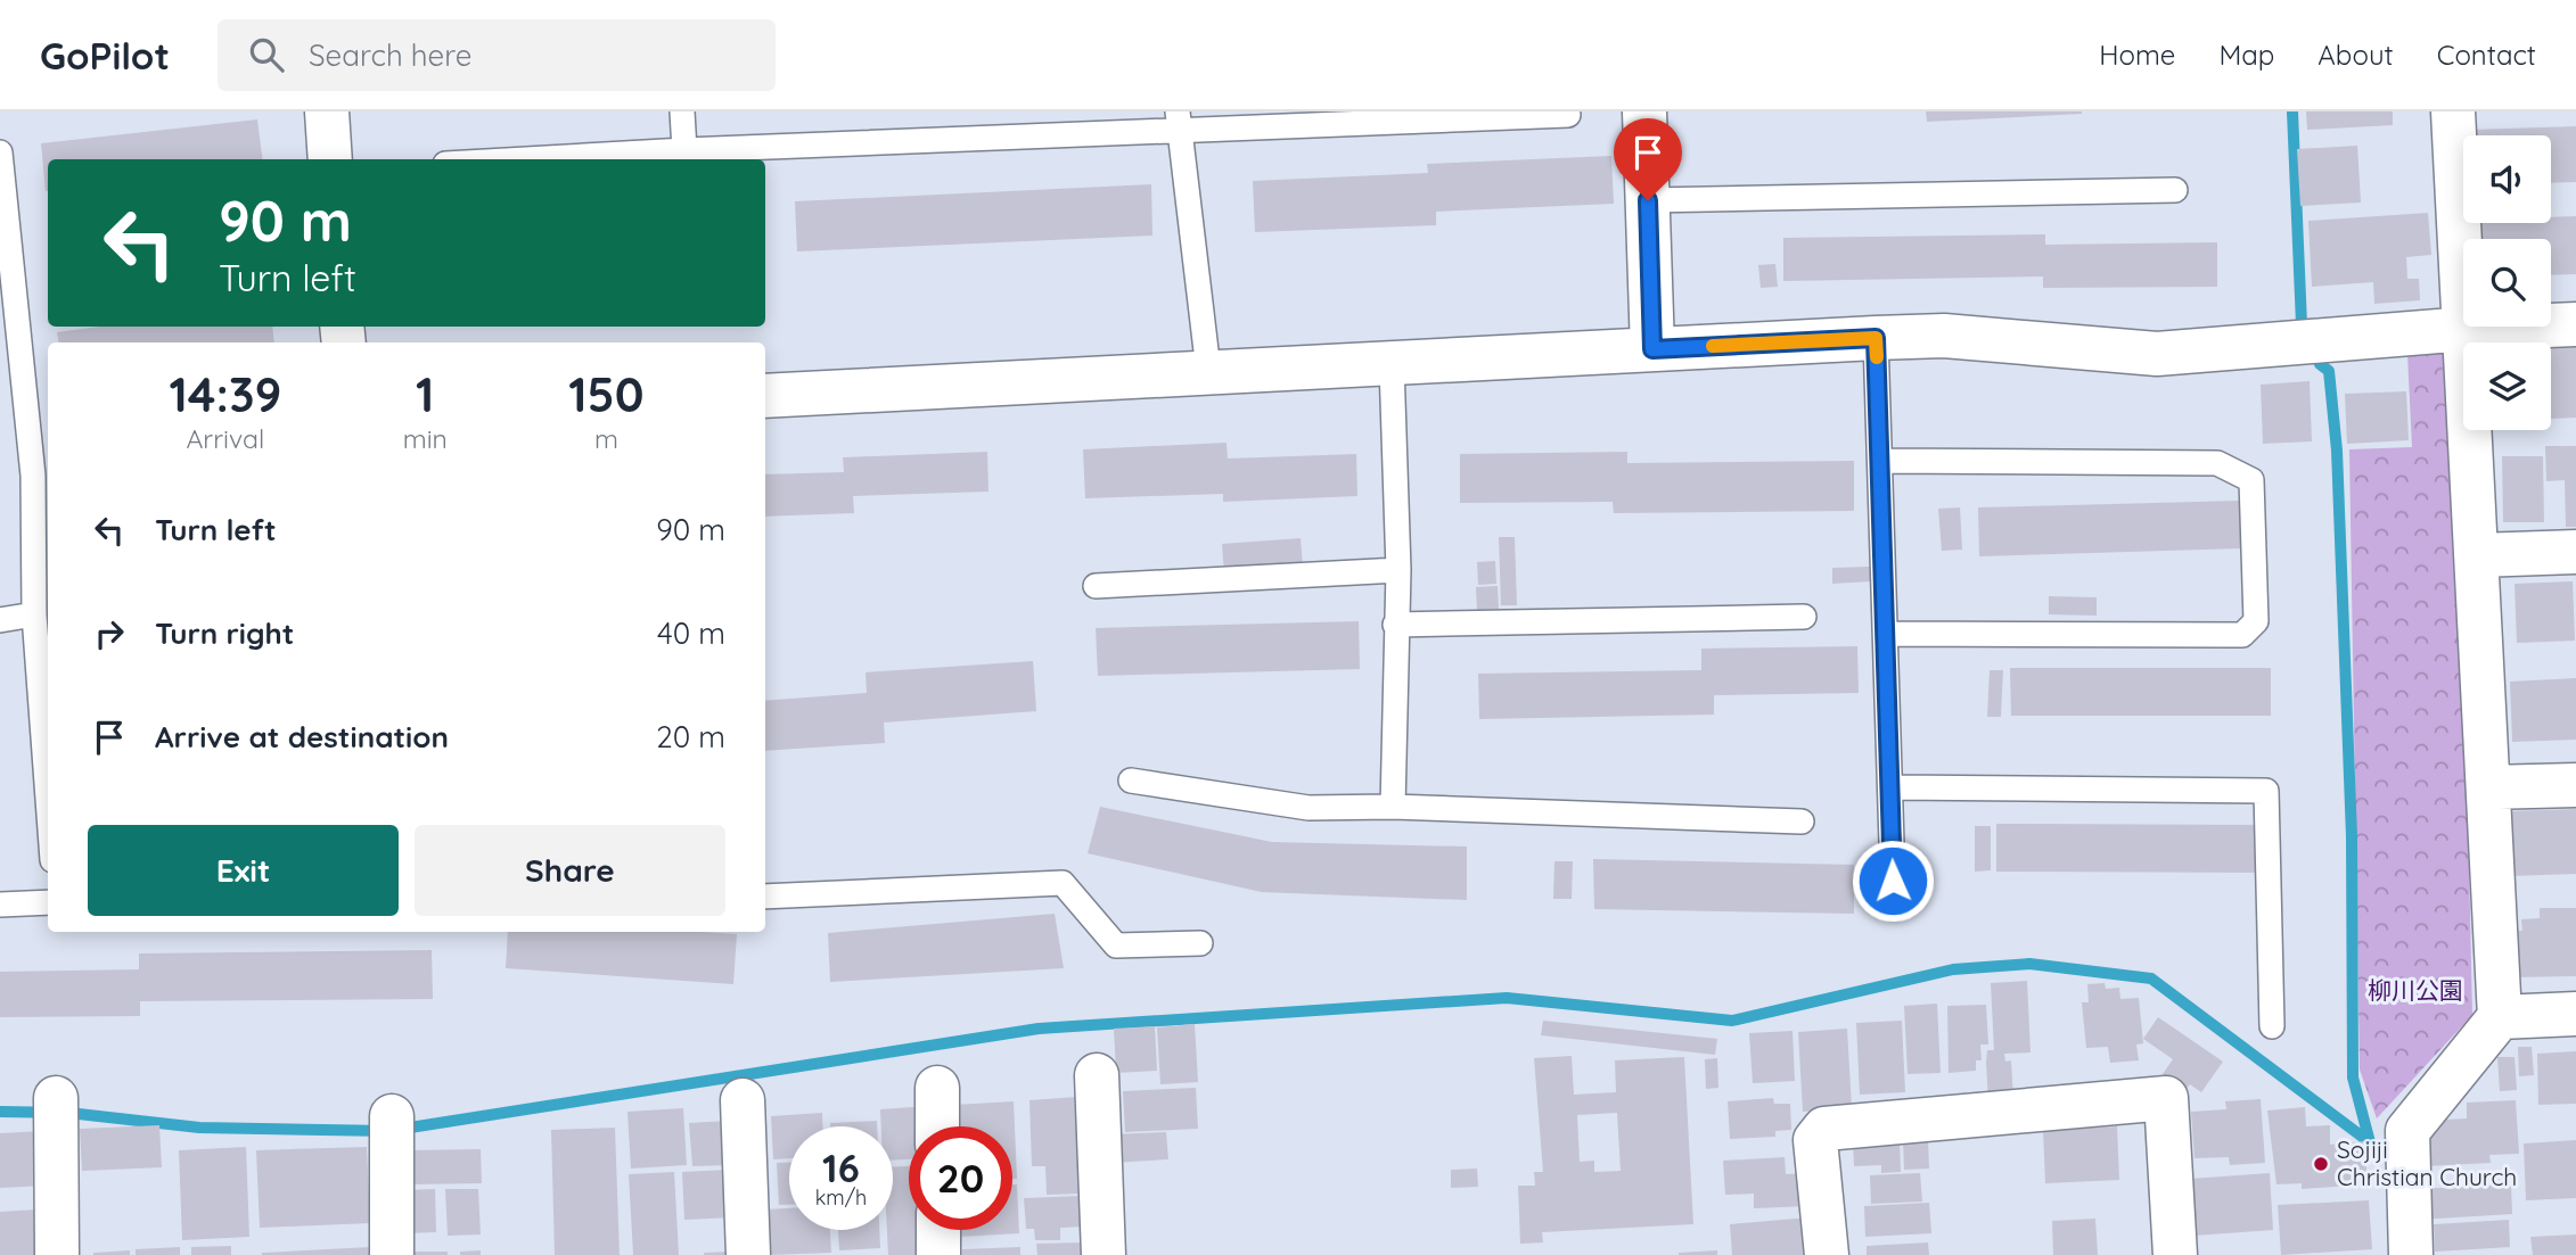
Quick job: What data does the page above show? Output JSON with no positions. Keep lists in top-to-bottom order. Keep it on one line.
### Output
{"parks":["柳川公園"],"places":["Sojiji Christian Church"],"page":{"header":"GoPilot","search":"Search here","nav":["Home","Map","About","Contact"],"turn":["90 m","Turn left"],"eta":["14:39","Arrival","1","min","150","m"],"list":[{"name":"Turn left","value":"90 m"},{"name":"Turn right","value":"40 m"},{"name":"Arrive at destination","value":"20 m"}],"buttons":["Exit","Share"],"speed":"16 km/h","limit":"20"}}
